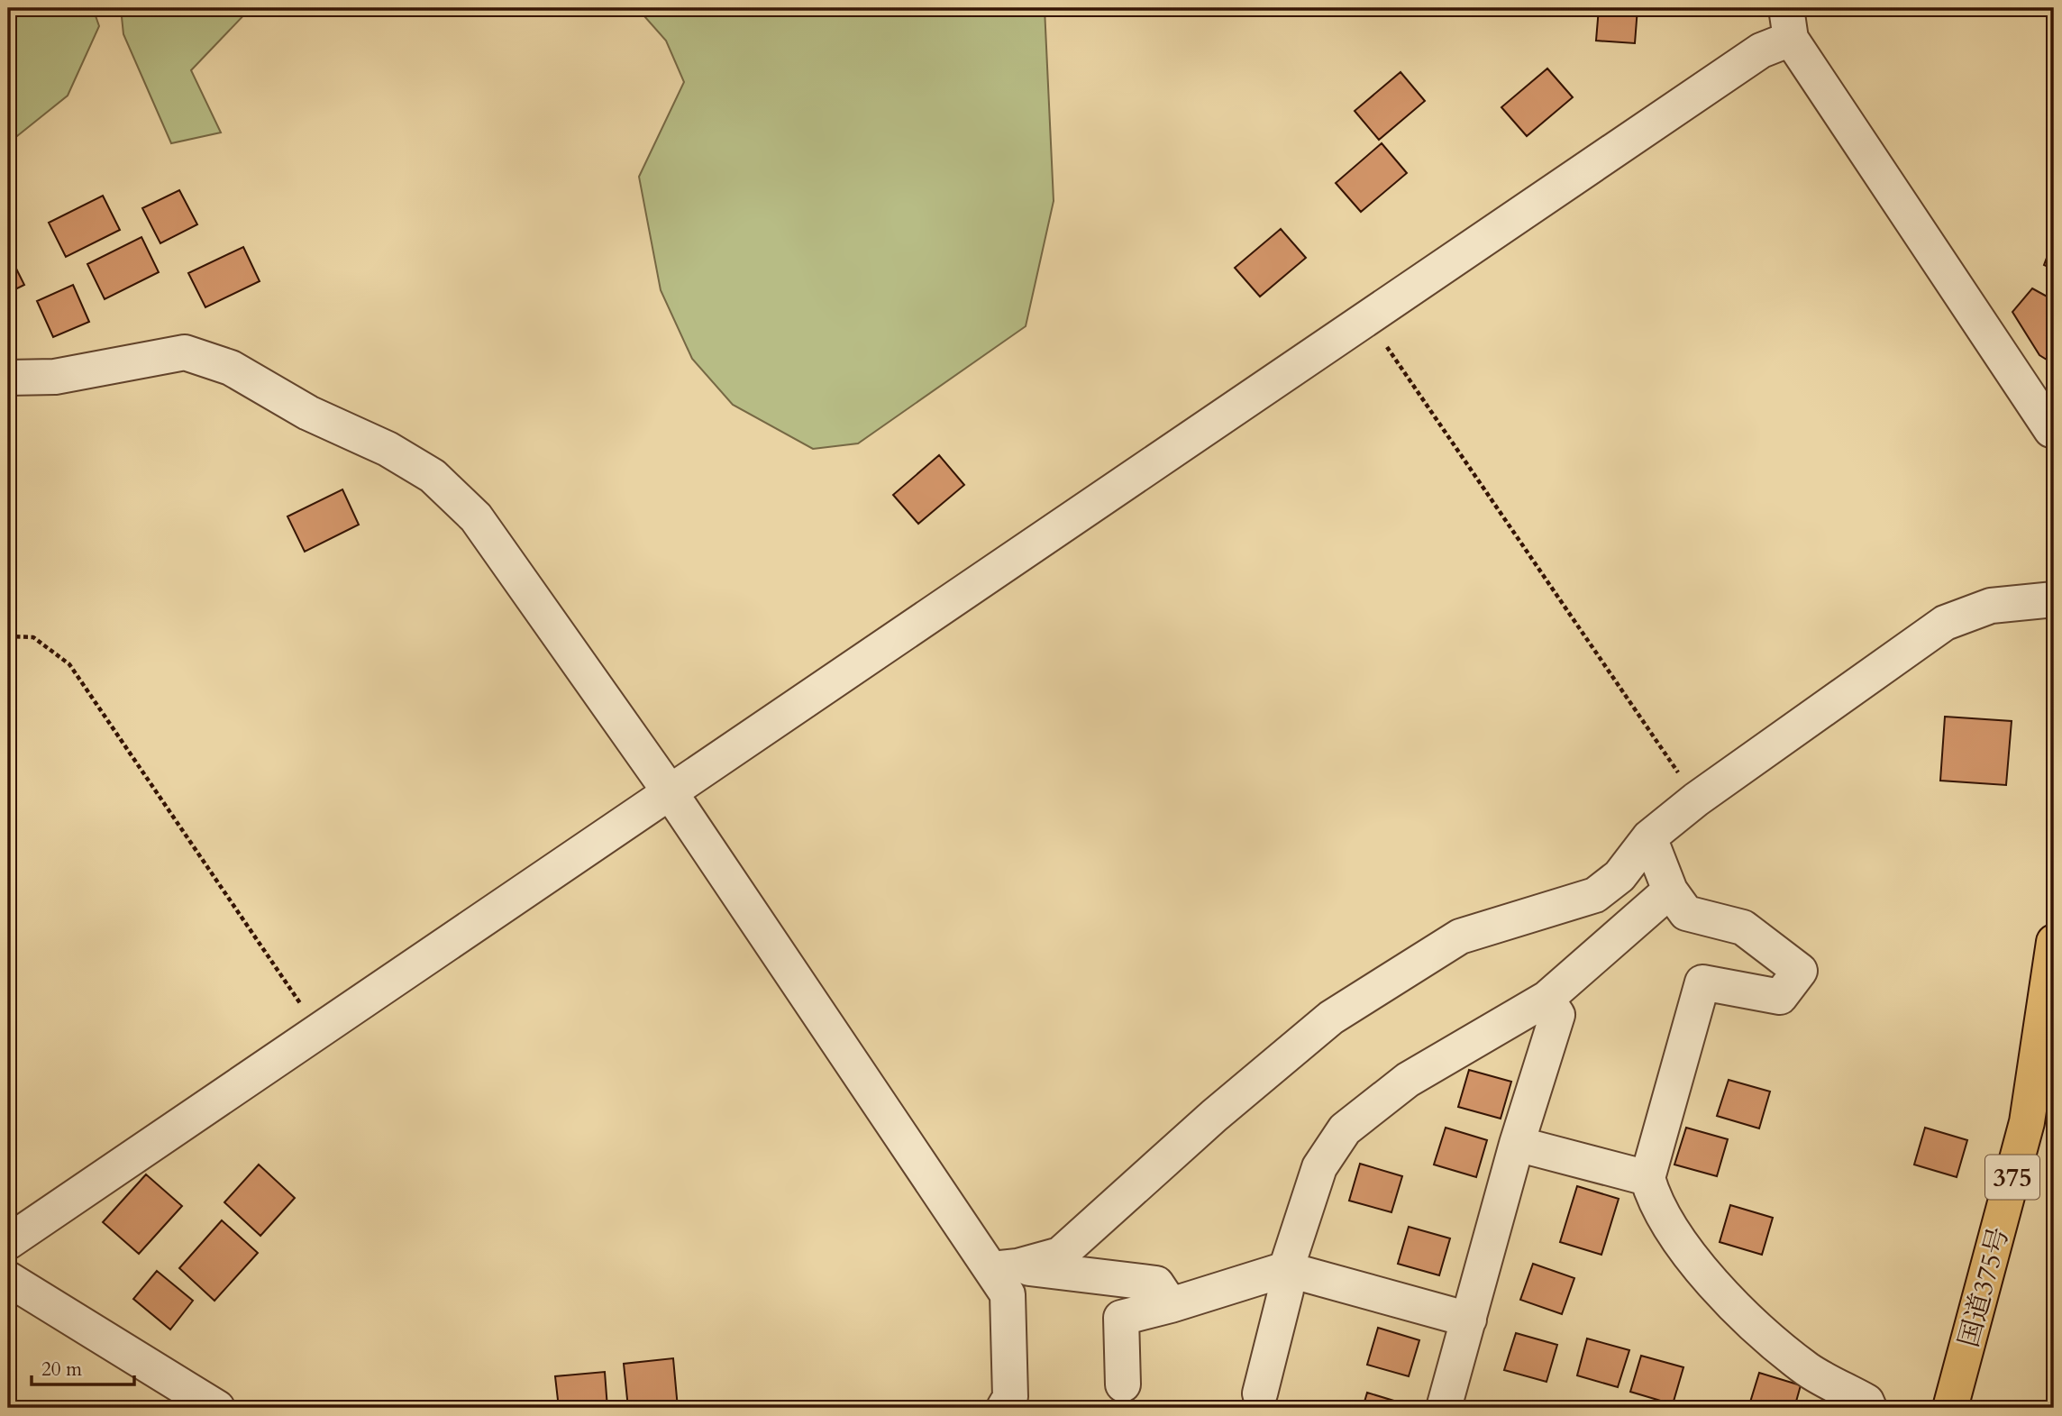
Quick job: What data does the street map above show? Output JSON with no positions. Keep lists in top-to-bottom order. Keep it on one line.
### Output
{"streets":{"highway":["375","国道375号"]},"scale_bar":"20 m"}
